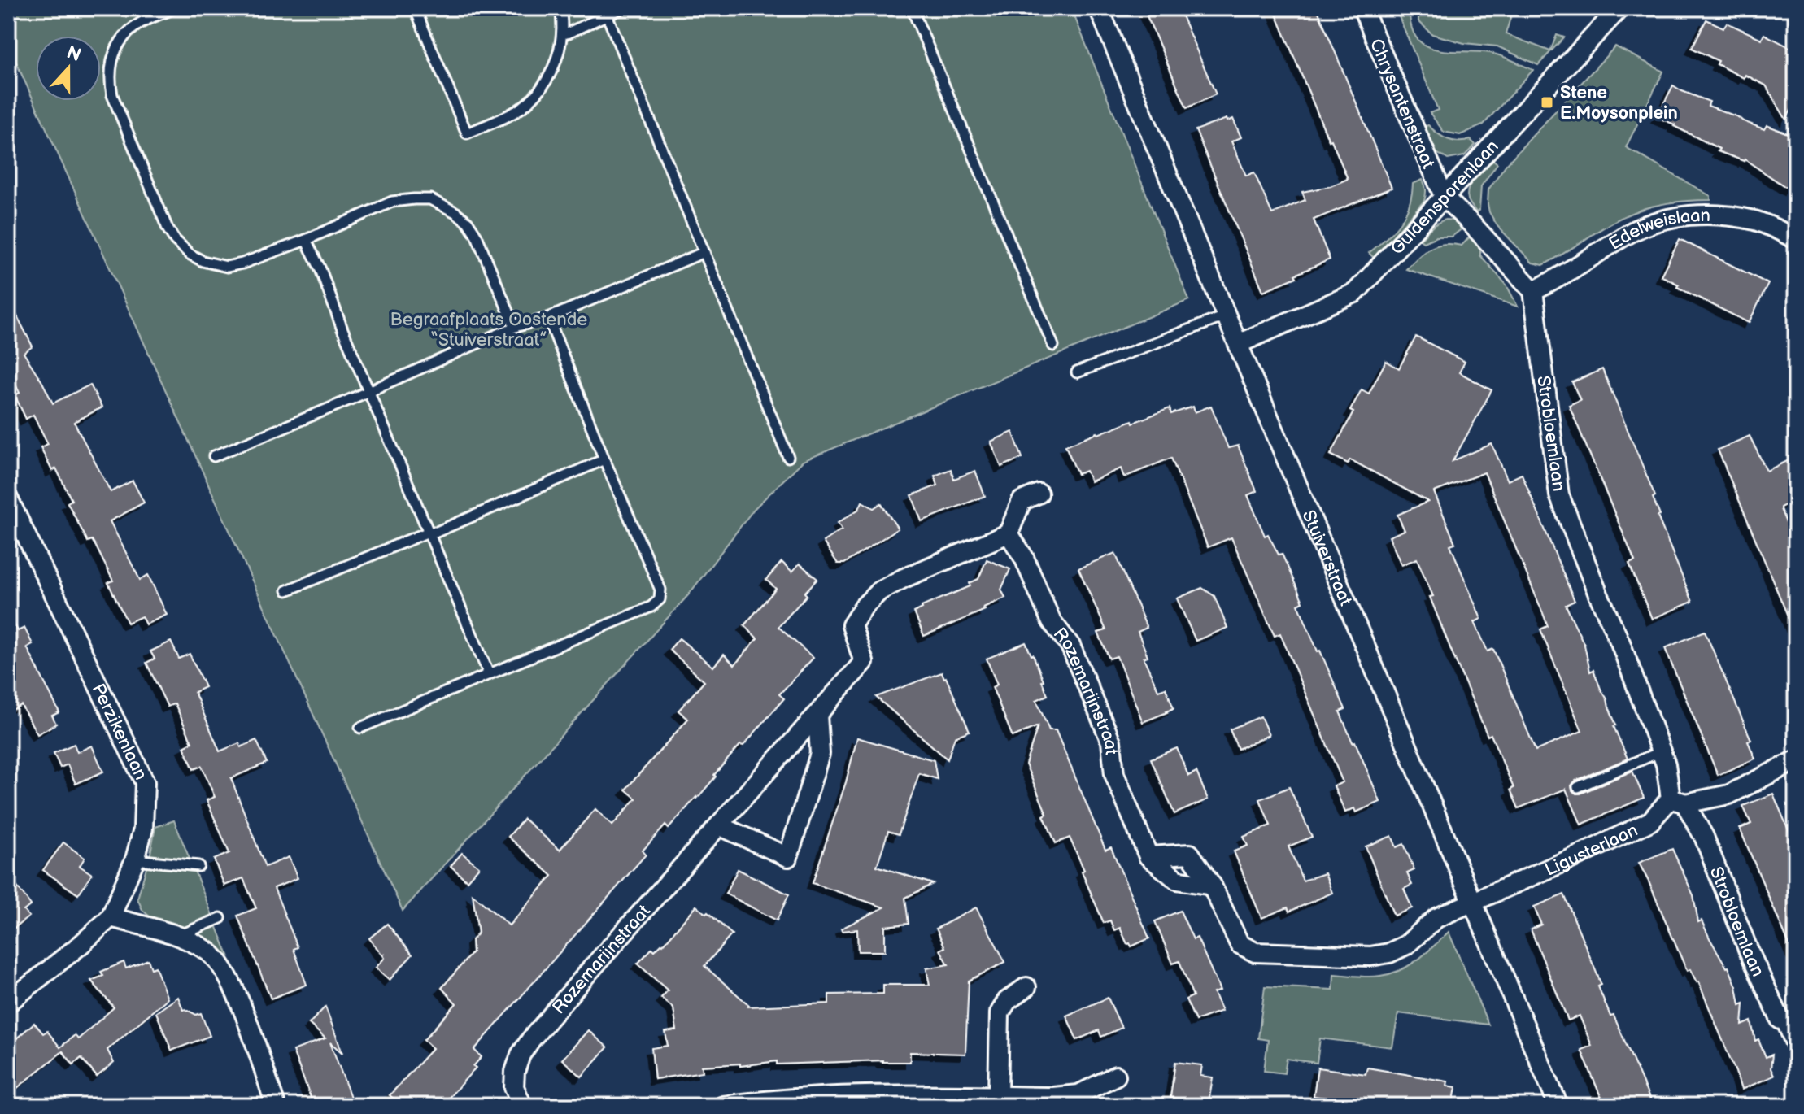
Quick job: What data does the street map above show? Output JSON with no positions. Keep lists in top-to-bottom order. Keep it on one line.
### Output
{"streets":{"street":["Chrysantenstraat","Guldensporenlaan","Edelweislaan","Strobloemlaan","Stuiverstraat","Rozemarijnstraat","Perzikenlaan","Ligusterlaan"]},"crossings":[["Chrysantenstraat","Guldensporenlaan"],["Guldensporenlaan","Stuiverstraat"],["Edelweislaan","Strobloemlaan"],["Strobloemlaan","Ligusterlaan"],["Stuiverstraat","Ligusterlaan"]],"parks":["Begraafplaats Oostende “Stuiverstraat”"],"places":{"transit":["Stene E.Moysonplein"]},"north":"top"}
